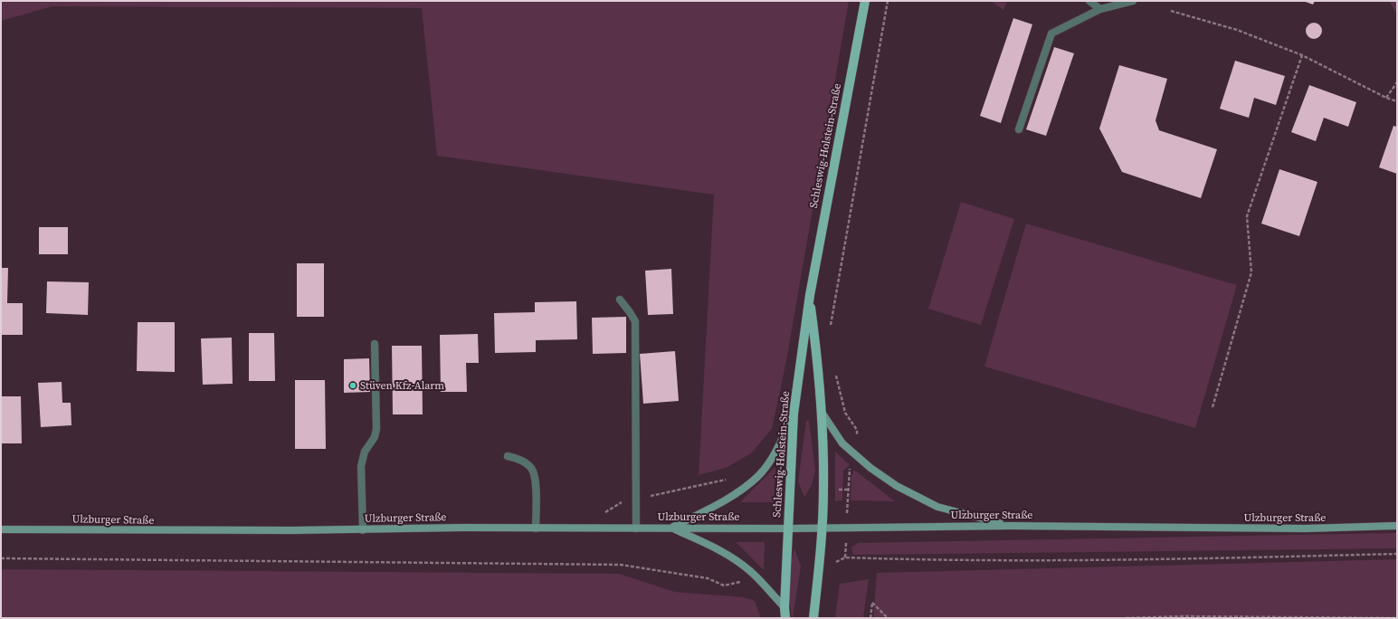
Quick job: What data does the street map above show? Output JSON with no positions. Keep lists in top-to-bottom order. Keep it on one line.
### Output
{"streets":{"main road":["Schleswig-Holstein-Straße","Ulzburger Straße"]},"crossings":[["Schleswig-Holstein-Straße","Ulzburger Straße"]],"places":["Stüven Kfz-Alarm"]}
